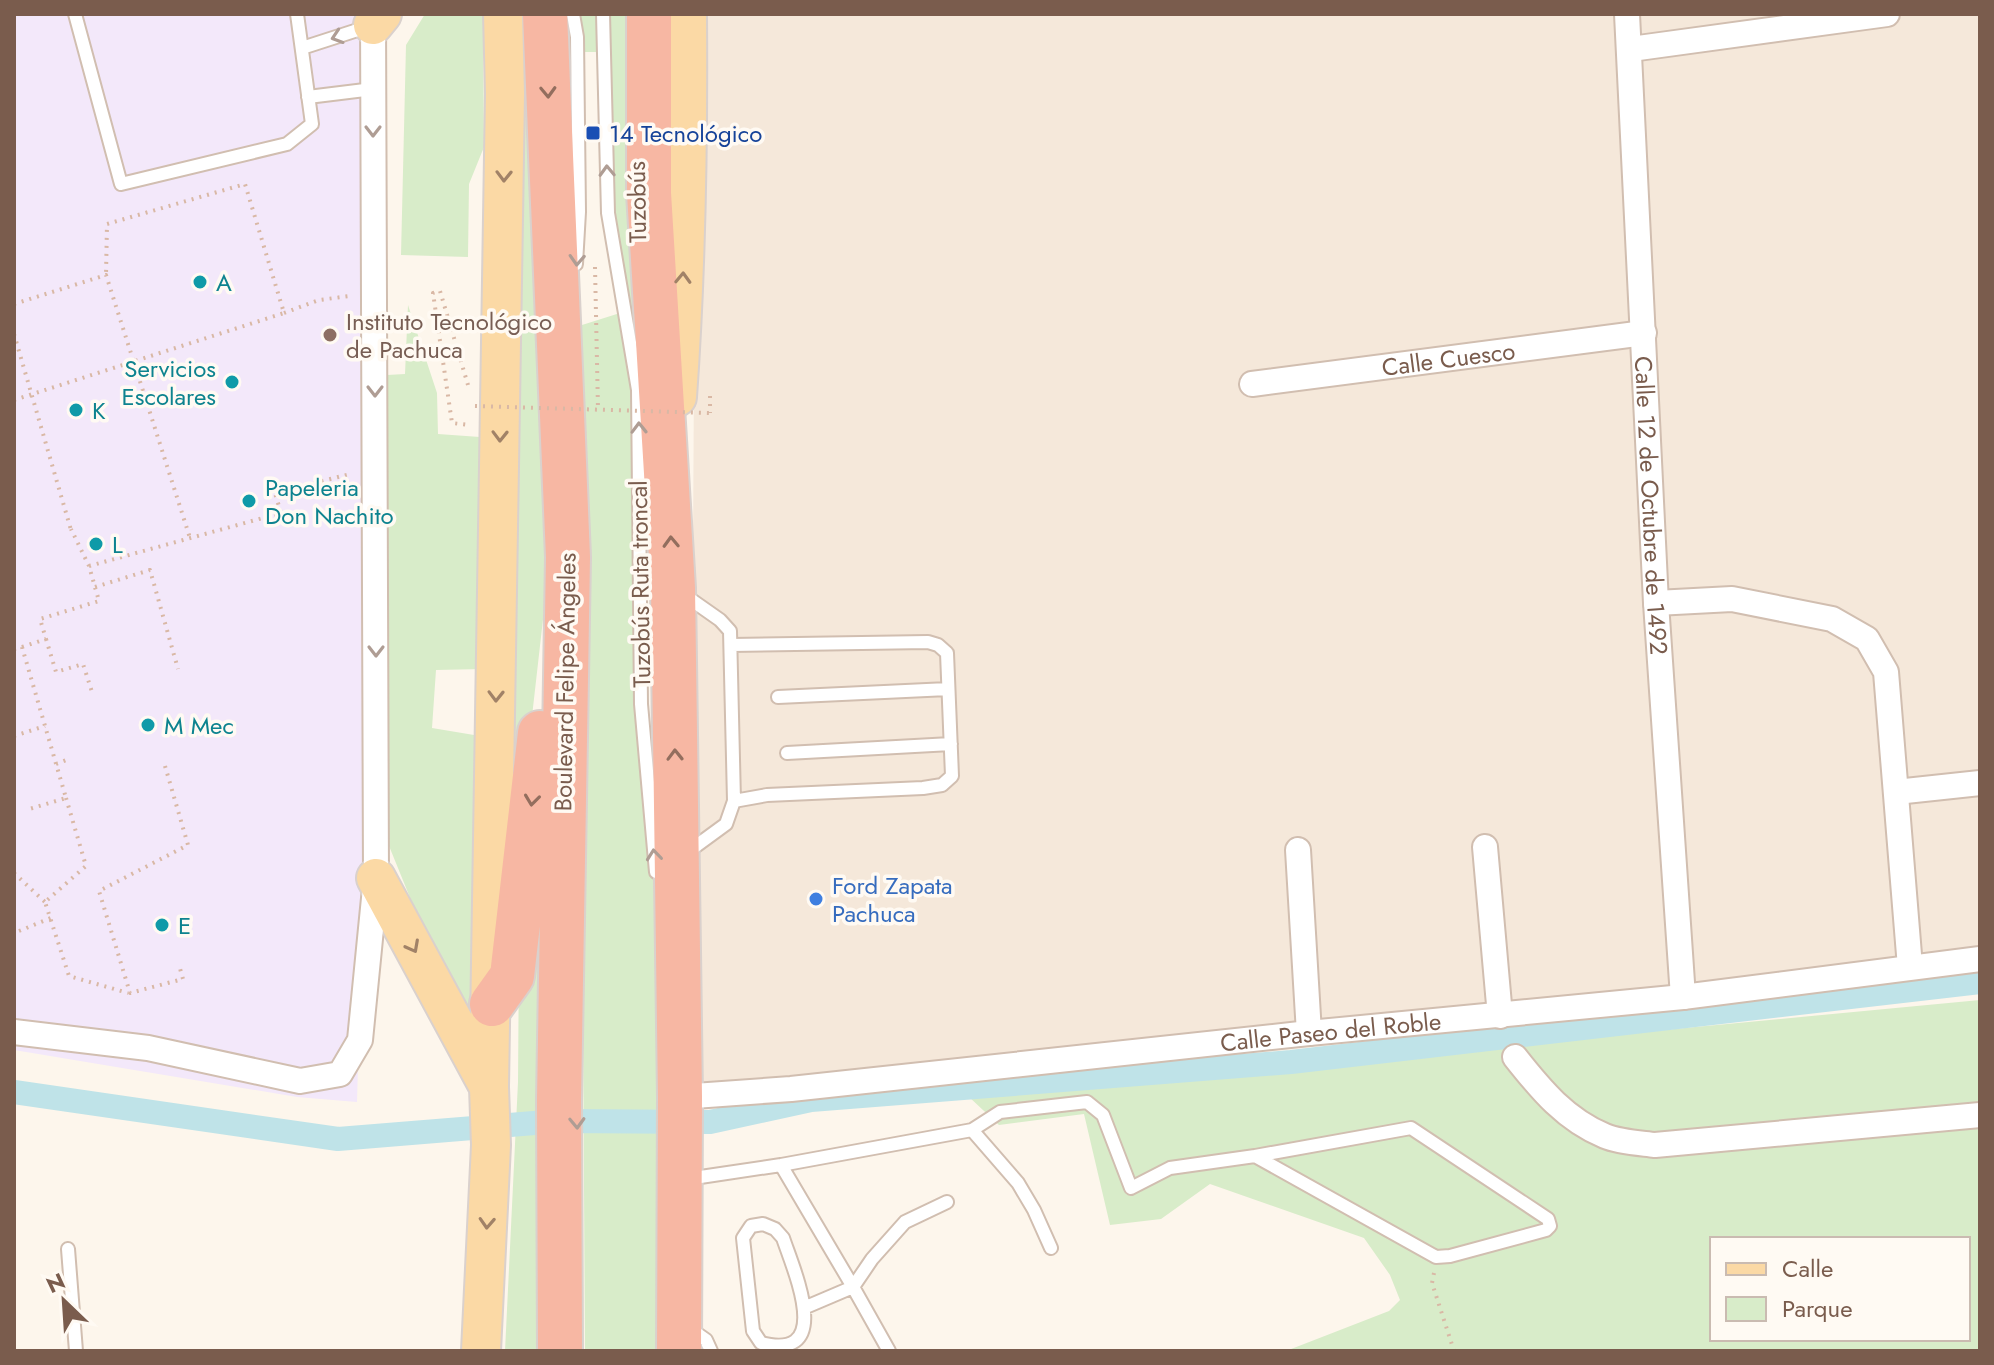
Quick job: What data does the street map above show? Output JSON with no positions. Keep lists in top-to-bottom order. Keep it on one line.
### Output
{"streets":{"highway":["Boulevard Felipe Ángeles"],"street":["Calle Cuesco","Calle 12 de Octubre de 1492","Calle Paseo del Roble"],"lane":["Tuzobús","Tuzobús Ruta troncal"]},"crossings":[["Calle Cuesco","Calle 12 de Octubre de 1492"],["Calle 12 de Octubre de 1492","Calle Paseo del Roble"]],"places":{"transit":["14 Tecnológico"],"other":["A","Instituto Tecnológico de Pachuca","Servicios Escolares","K","Papeleria Don Nachito","L","M Mec","Ford Zapata Pachuca","E"]},"legend":["Calle","Parque"],"north":"top left"}
